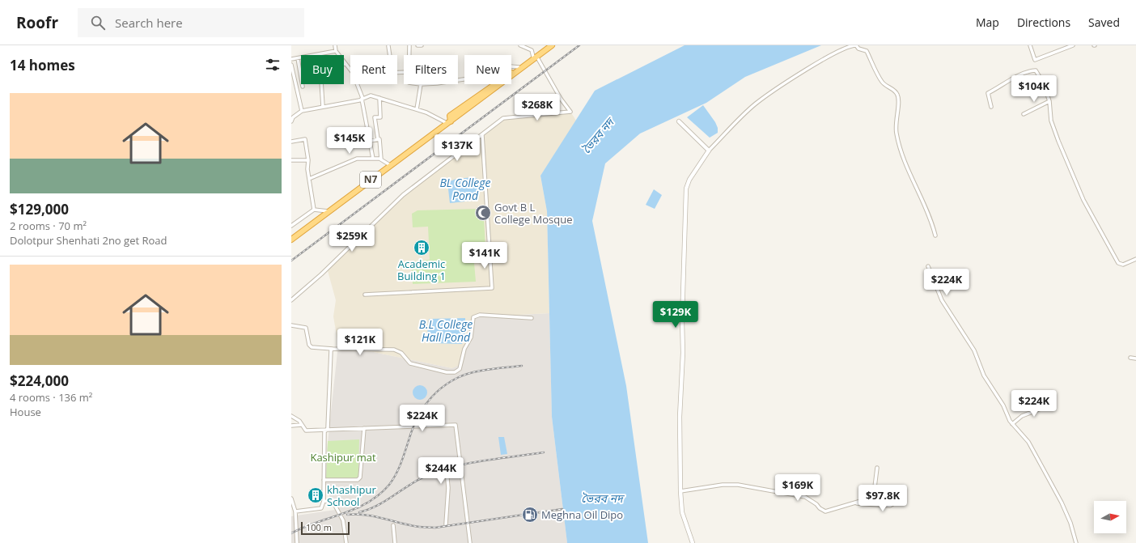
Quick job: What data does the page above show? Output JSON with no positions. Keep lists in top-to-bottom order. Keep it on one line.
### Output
{"streets":{"highway":["N7"]},"water":["ভৈরব নদ","BL College Pond","B.L College Hall Pond"],"parks":["Kashipur mat"],"places":{"mosque":["Govt B L College Mosque"],"building":["Academic Building 1","khashipur School"],"fuel station":["Meghna Oil Dipo"]},"scale_bar":"100 m","north":"right","page":{"header":"Roofr","search":"Search here","nav":["Map","Directions","Saved"],"heading":"14 homes","chip":["Buy","Rent","Filters","New"],"price":["$104K","$268K","$145K","$137K","$259K","$141K","$224K","$129K","$121K","$224K","$224K","$244K","$169K","$97.8K"],"list":[{"name":"$129,000","note":"2 rooms · 70 m² · Dolotpur Shenhati 2no get Road"},{"name":"$224,000","note":"4 rooms · 136 m² · House"}],"scale":"100 m"}}
